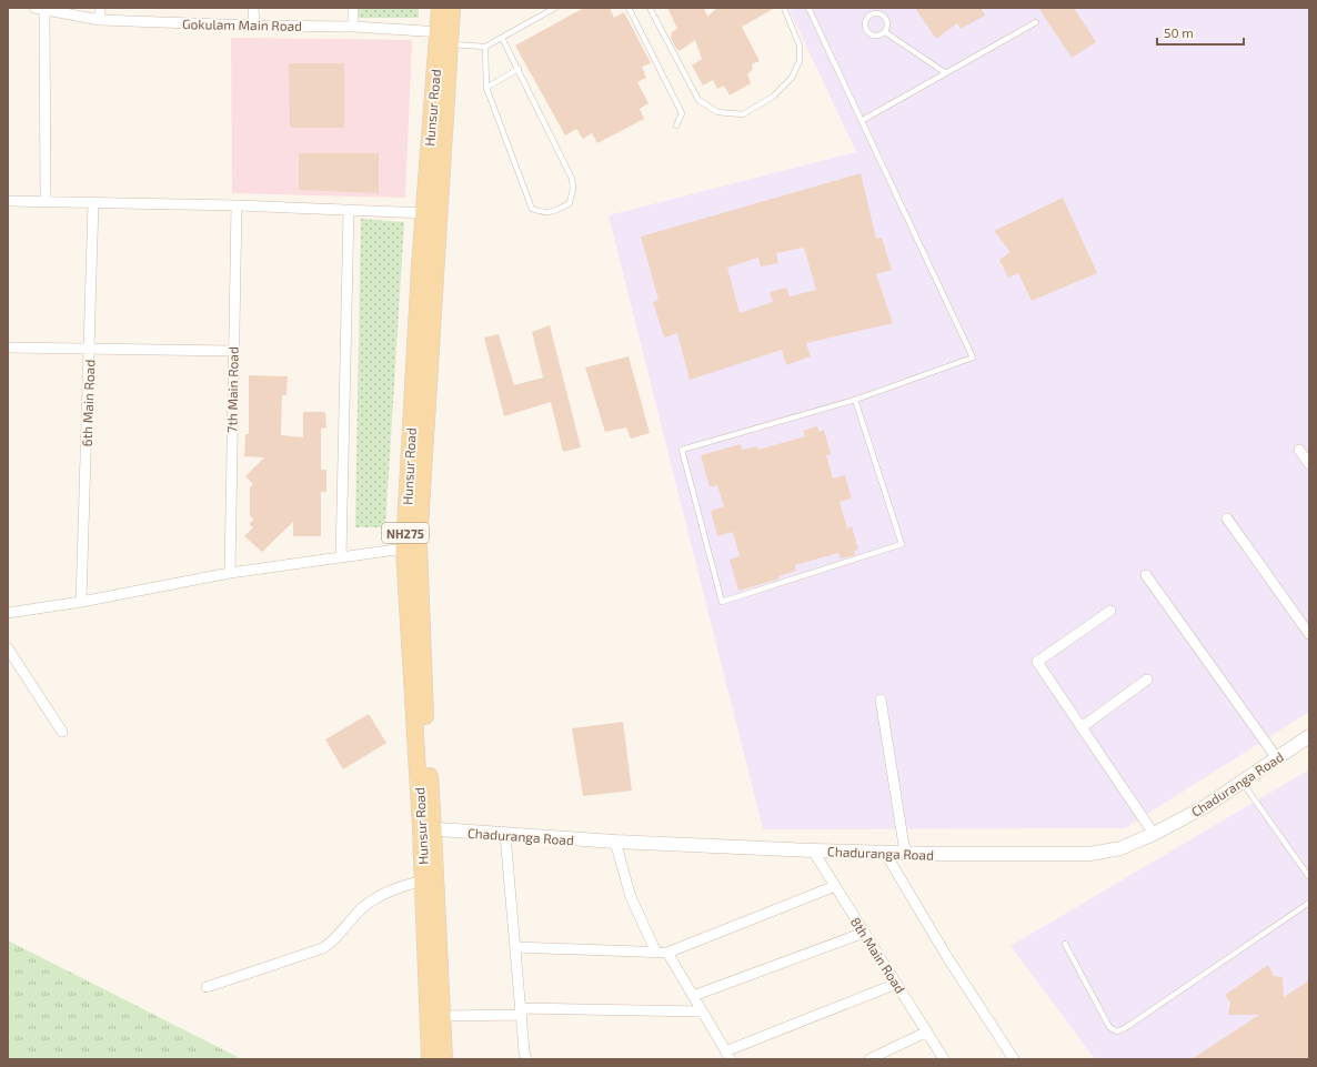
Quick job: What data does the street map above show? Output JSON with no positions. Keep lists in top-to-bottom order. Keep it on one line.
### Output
{"streets":{"main road":["Hunsur Road","NH275"],"street":["Gokulam Main Road","7th Main Road","6th Main Road","Chaduranga Road","8th Main Road"]},"crossings":[["Gokulam Main Road","Hunsur Road"],["Hunsur Road","Chaduranga Road"],["Chaduranga Road","8th Main Road"]],"scale_bar":"50 m"}
